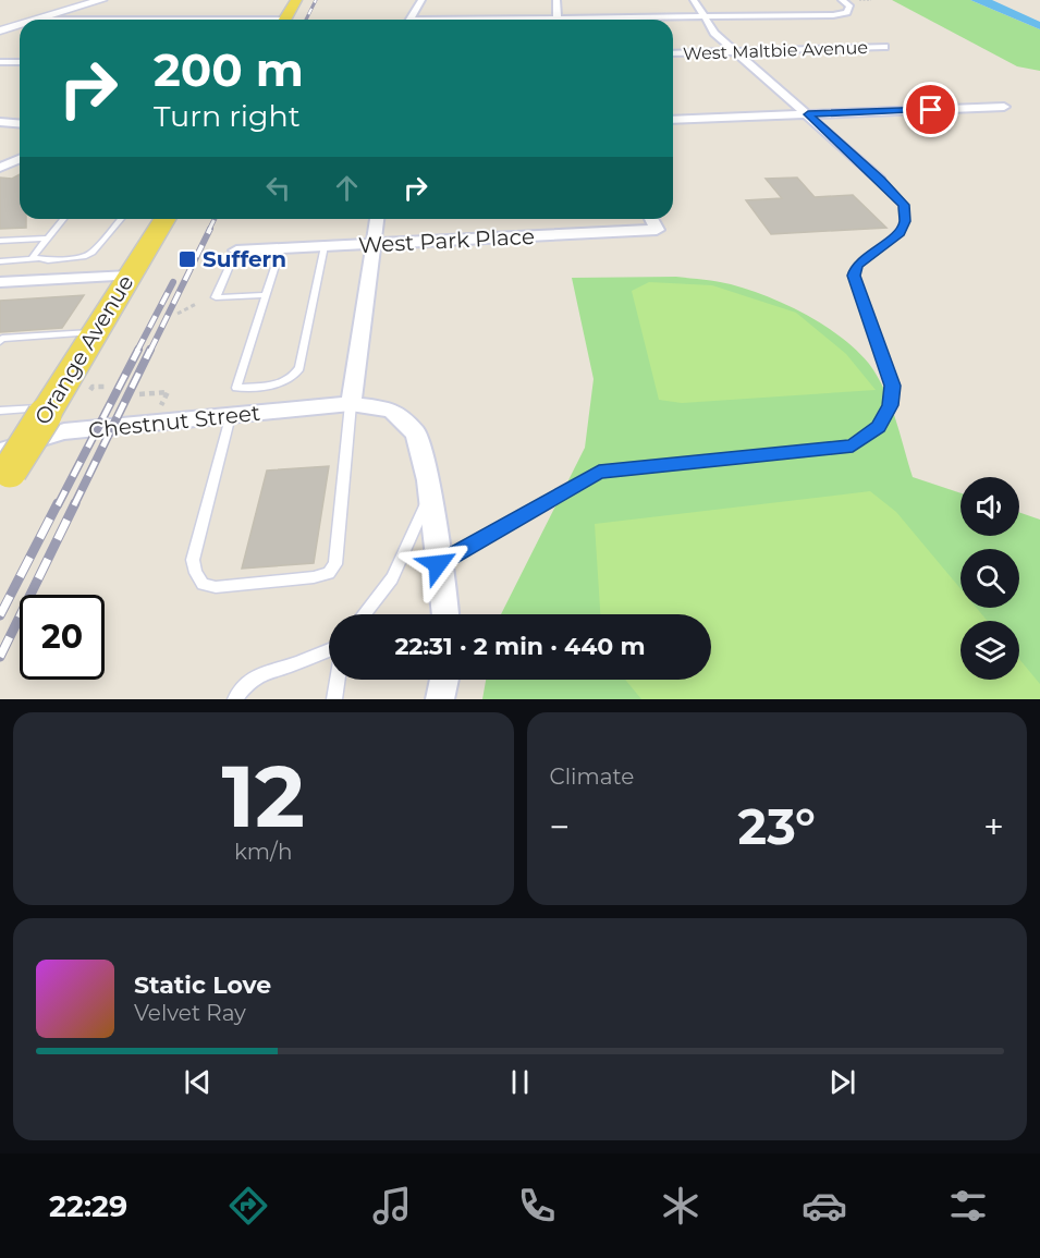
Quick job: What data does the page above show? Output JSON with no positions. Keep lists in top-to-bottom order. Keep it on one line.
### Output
{"streets":{"main road":["Orange Avenue"],"street":["West Maltbie Avenue","West Park Place","Chestnut Street"]},"crossings":[["Orange Avenue","Chestnut Street"]],"places":{"transit":["Suffern"]},"page":{"turn":["200 m","Turn right"],"limit":"20","trip":"22:31 · 2 min · 440 m","tile":[["12","km/h"],"Climate"],"heat":["−","23°","+"],"song":["Static Love","Velvet Ray"],"tabs":"22:29"}}
